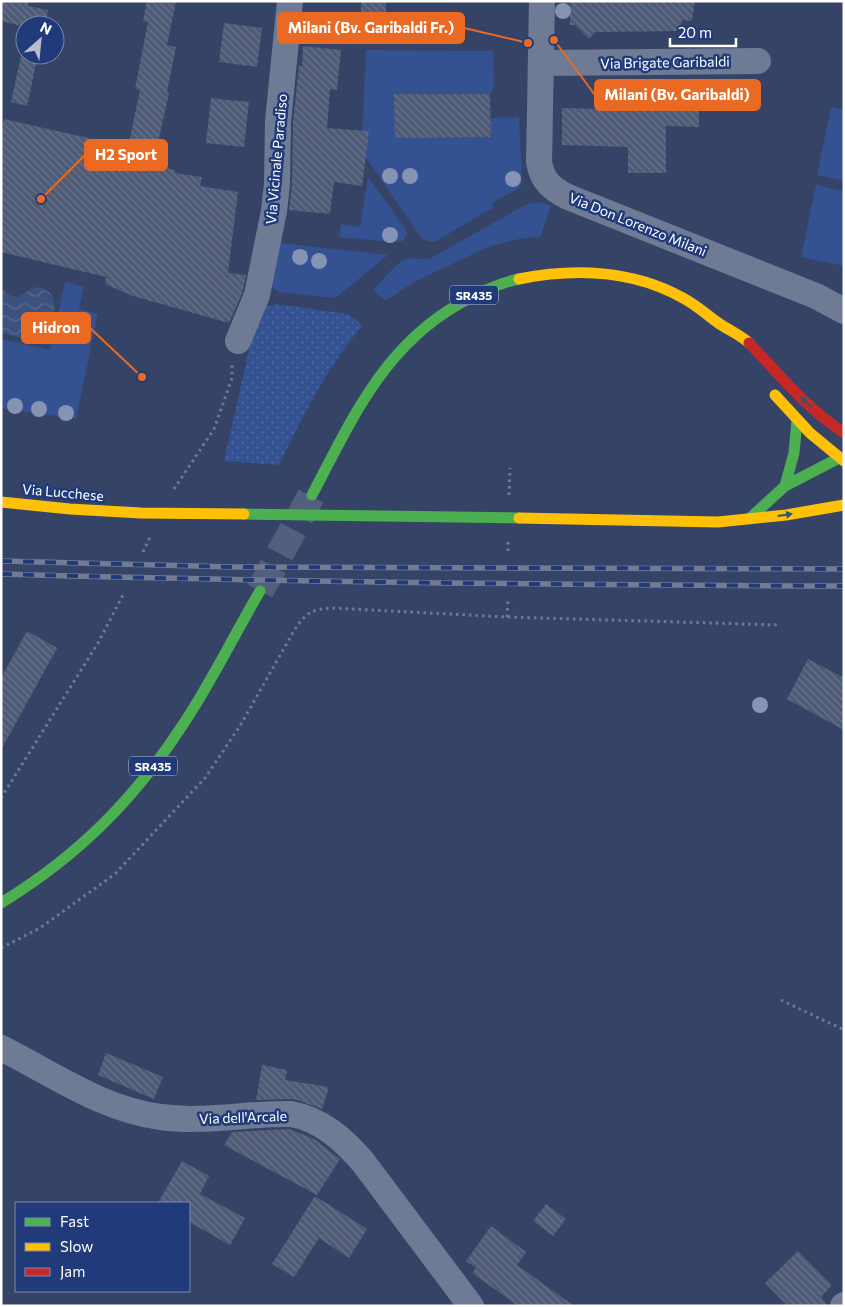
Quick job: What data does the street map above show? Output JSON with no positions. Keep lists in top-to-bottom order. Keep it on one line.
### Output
{"streets":{"main road":["SR435","Via Lucchese"],"street":["Via Brigate Garibaldi","Via Vicinale Paradiso","Via Don Lorenzo Milani","Via dell'Arcale"]},"crossings":[["Via Brigate Garibaldi","Via Don Lorenzo Milani"]],"places":["Milani (Bv. Garibaldi)","Milani (Bv. Garibaldi Fr.)","H2 Sport","Hidron"],"legend":["Fast","Slow","Jam"],"scale_bar":"20 m","north":"top right"}
